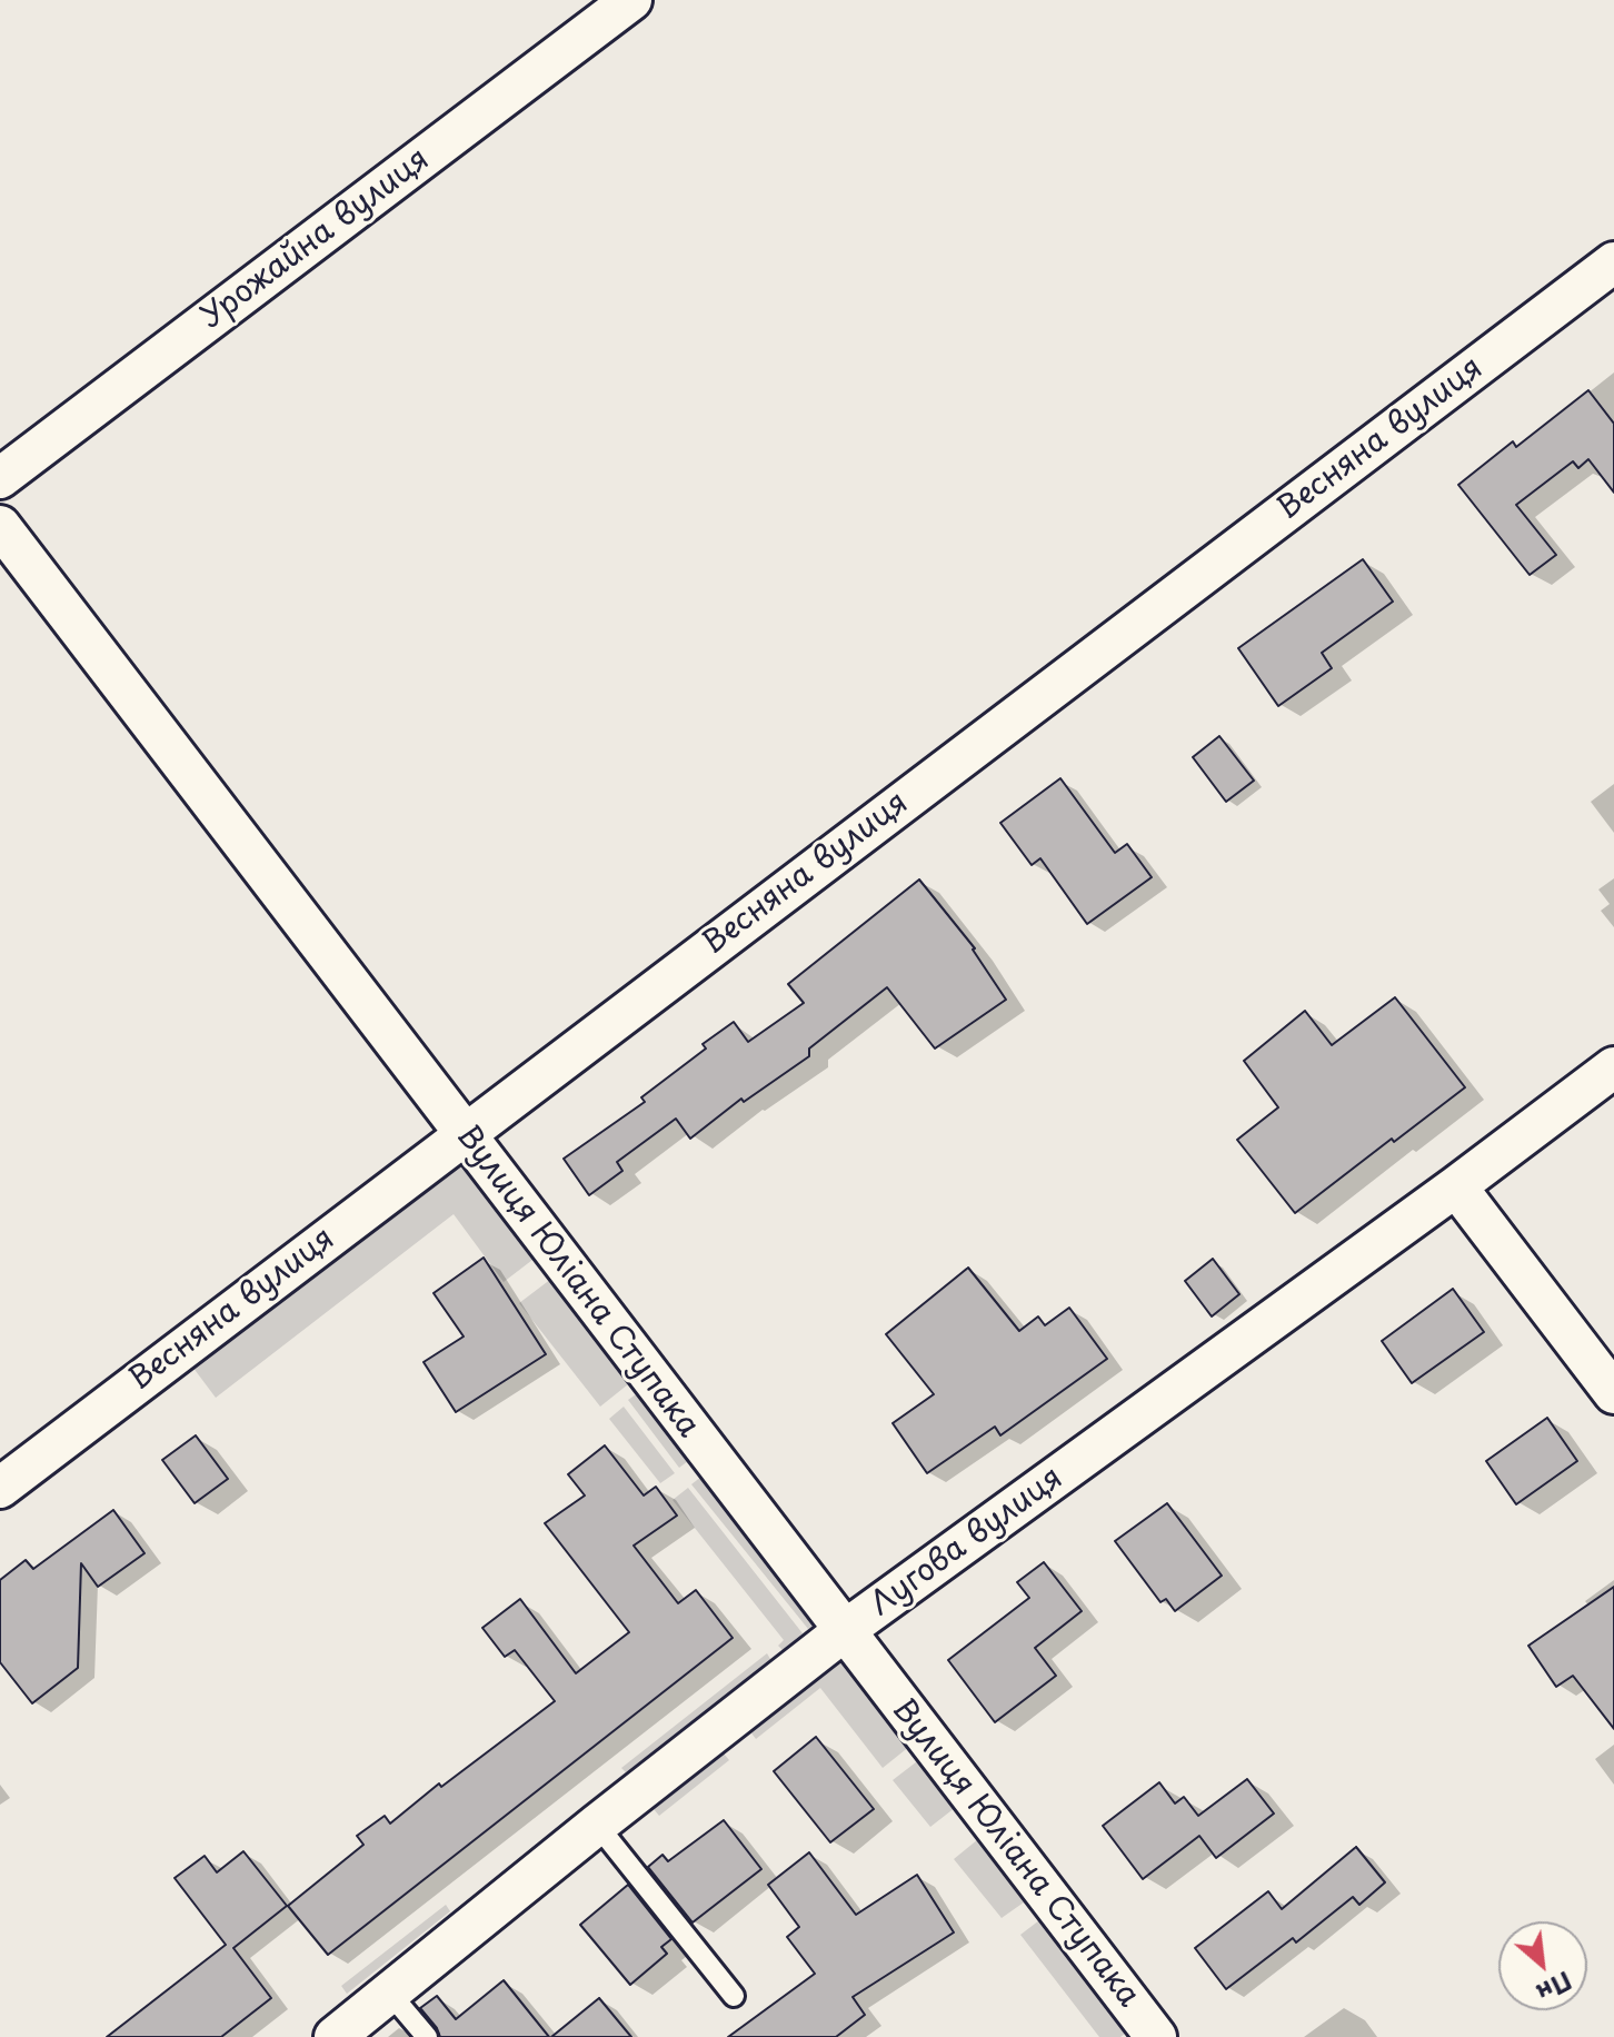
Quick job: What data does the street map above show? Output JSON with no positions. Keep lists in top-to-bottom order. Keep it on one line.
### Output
{"streets":{"street":["Урожайна вулиця","Весняна вулиця","Вулиця Юліана Ступака","Лугова вулиця"]},"crossings":[["Весняна вулиця","Вулиця Юліана Ступака"],["Вулиця Юліана Ступака","Лугова вулиця"]],"north":"bottom right"}
